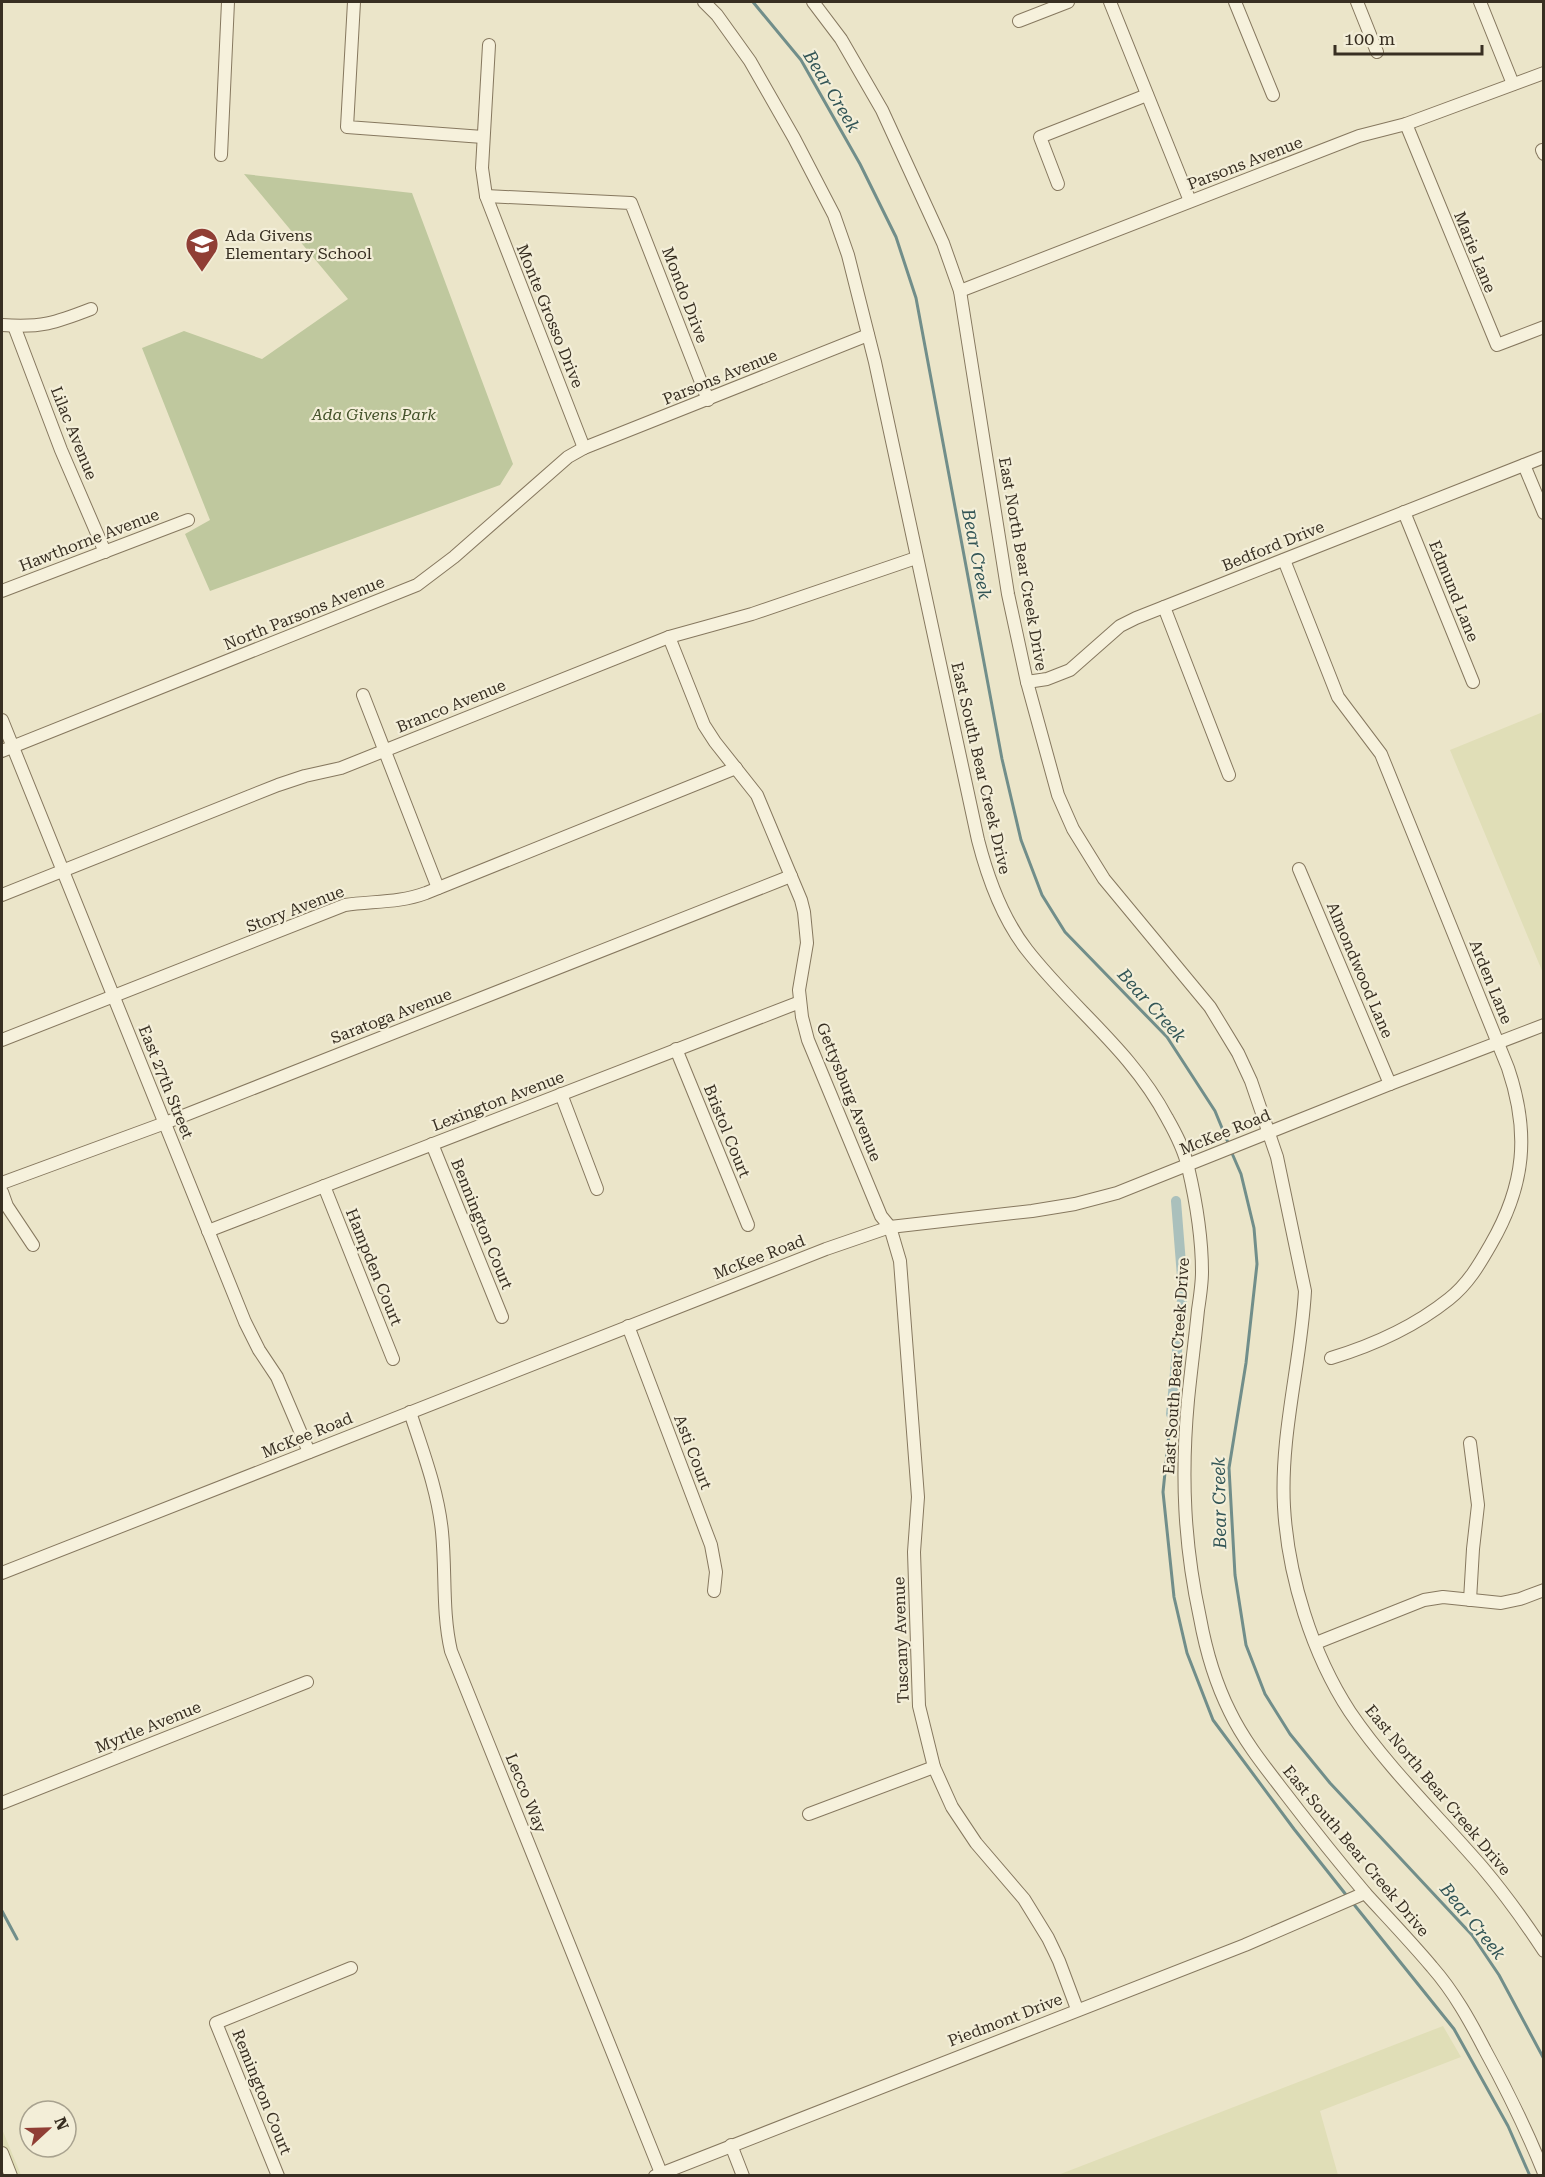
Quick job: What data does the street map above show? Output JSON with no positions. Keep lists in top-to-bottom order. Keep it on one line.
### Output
{"streets":{"street":["Parsons Avenue","Marie Lane","Mondo Drive","Monte Grosso Drive","Lilac Avenue","Hawthorne Avenue","Bedford Drive","East North Bear Creek Drive","Edmund Lane","North Parsons Avenue","Branco Avenue","East South Bear Creek Drive","Story Avenue","Almondwood Lane","Arden Lane","Saratoga Avenue","East 27th Street","Gettysburg Avenue","Lexington Avenue","Bristol Court","McKee Road","Bennington Court","Hampden Court","Asti Court","Tuscany Avenue","Myrtle Avenue","Lecco Way","Piedmont Drive","Remington Court"]},"crossings":[["Parsons Avenue","Marie Lane"],["Parsons Avenue","Mondo Drive"],["Parsons Avenue","Monte Grosso Drive"],["Parsons Avenue","East North Bear Creek Drive"],["Parsons Avenue","North Parsons Avenue"],["Parsons Avenue","East South Bear Creek Drive"],["Mondo Drive","Monte Grosso Drive"],["Monte Grosso Drive","North Parsons Avenue"],["Lilac Avenue","Hawthorne Avenue"],["Bedford Drive","East North Bear Creek Drive"],["Bedford Drive","Edmund Lane"],["Bedford Drive","Arden Lane"],["East North Bear Creek Drive","McKee Road"],["North Parsons Avenue","East 27th Street"],["Branco Avenue","East South Bear Creek Drive"],["Branco Avenue","East 27th Street"],["Branco Avenue","Gettysburg Avenue"],["East South Bear Creek Drive","McKee Road"],["East South Bear Creek Drive","Piedmont Drive"],["Story Avenue","East 27th Street"],["Story Avenue","Gettysburg Avenue"],["Almondwood Lane","McKee Road"],["Arden Lane","McKee Road"],["Saratoga Avenue","East 27th Street"],["Saratoga Avenue","Gettysburg Avenue"],["East 27th Street","Lexington Avenue"],["East 27th Street","McKee Road"],["Gettysburg Avenue","Lexington Avenue"],["Gettysburg Avenue","McKee Road"],["Gettysburg Avenue","Tuscany Avenue"],["Lexington Avenue","Bristol Court"],["Lexington Avenue","Bennington Court"],["Lexington Avenue","Hampden Court"],["McKee Road","Asti Court"],["McKee Road","Tuscany Avenue"],["McKee Road","Lecco Way"],["Tuscany Avenue","Piedmont Drive"],["Lecco Way","Piedmont Drive"]],"water":["Bear Creek"],"parks":["Ada Givens Park"],"places":{"school or university":["Ada Givens Elementary School"]},"scale_bar":"100 m","north":"right"}
